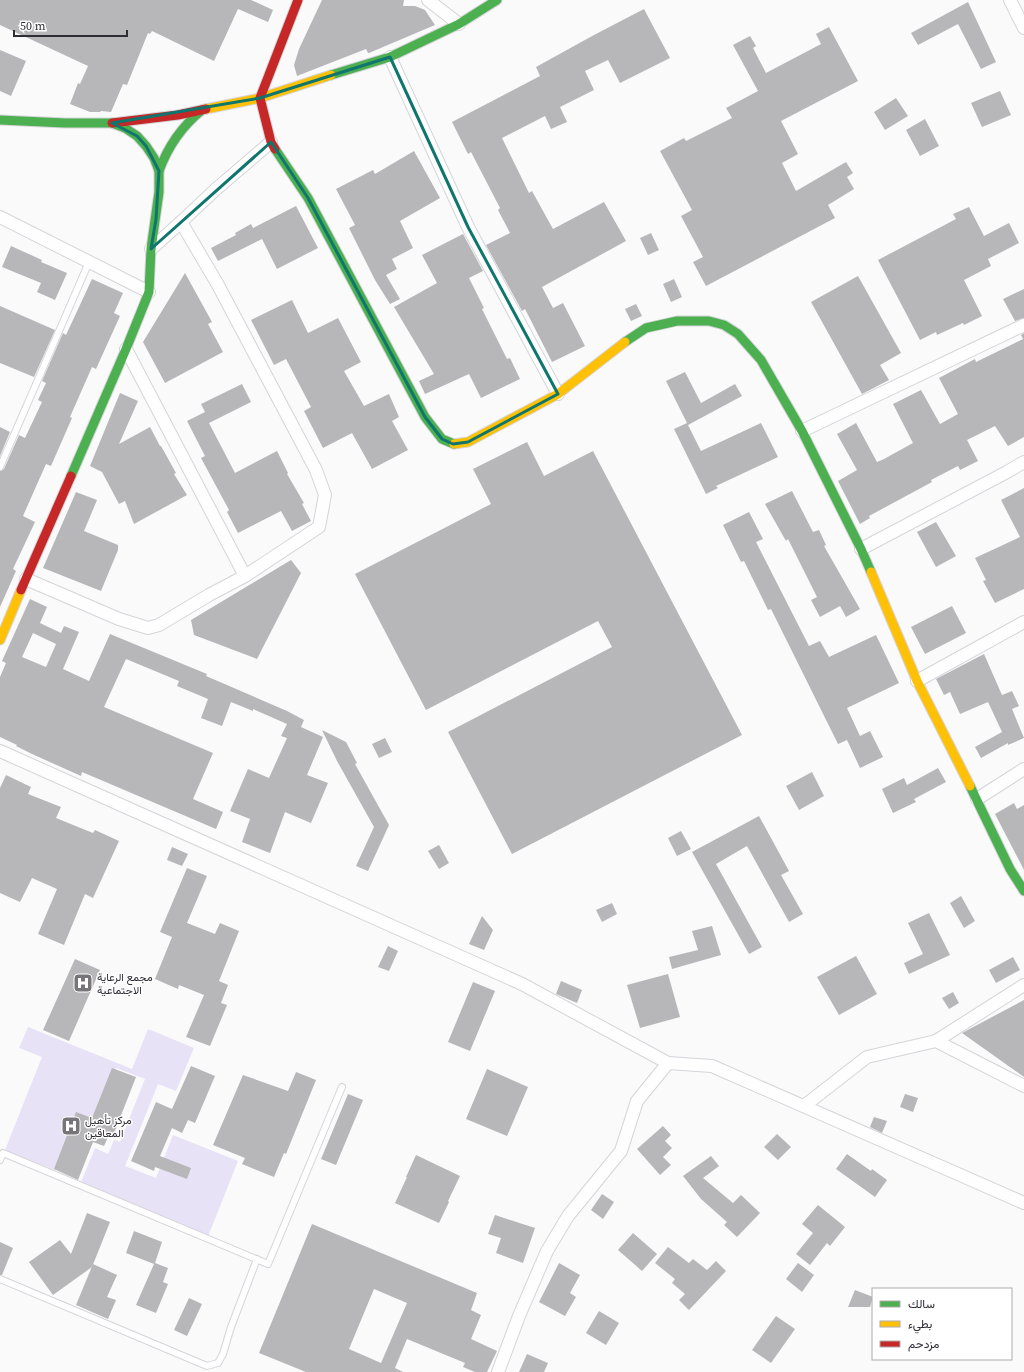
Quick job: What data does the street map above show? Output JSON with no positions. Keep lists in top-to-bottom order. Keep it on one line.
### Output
{"places":{"hospital":["مجمع الرعاية الاجتماعية","مركز تأهيل المعاقين"]},"legend":["سالك","بطيء","مزدحم"],"scale_bar":"50 m"}
